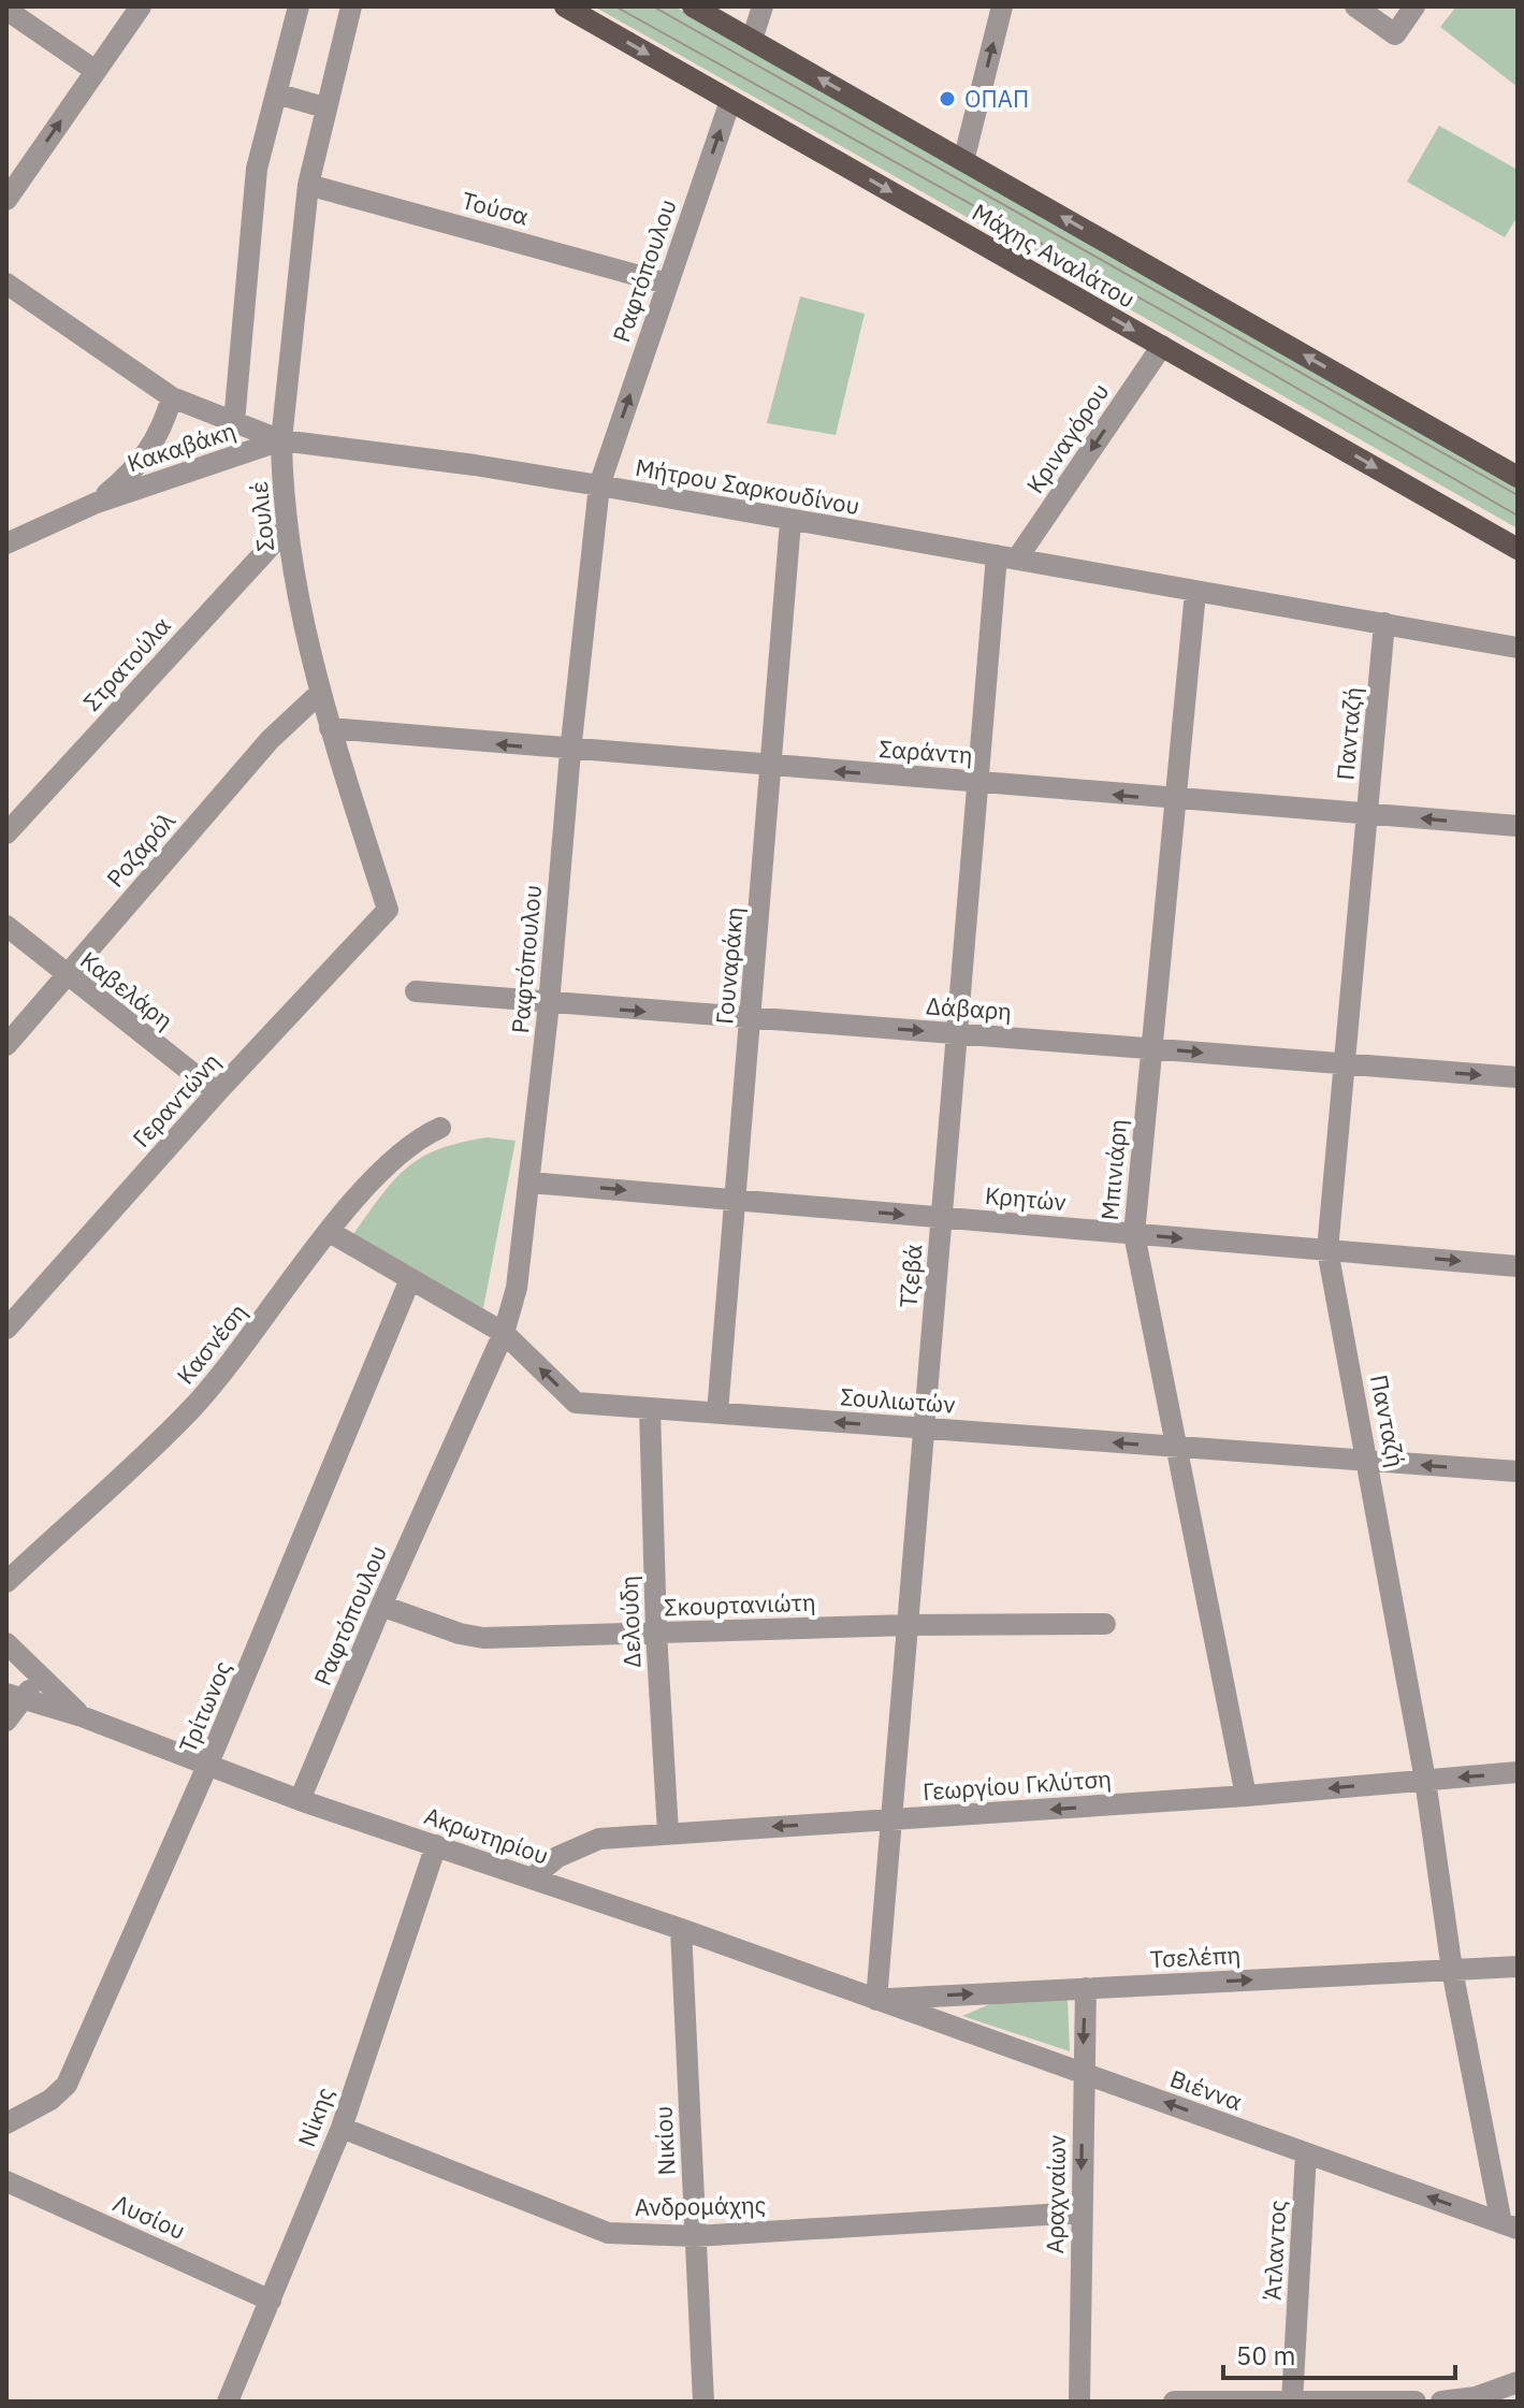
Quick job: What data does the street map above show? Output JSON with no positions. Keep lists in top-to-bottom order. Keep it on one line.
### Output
{"streets":{"main road":["Μάχης Αναλάτου"],"street":["Τούσα","Ραφτόπουλου","Κριναγόρου","Κακαβάκη","Μήτρου Σαρκουδίνου","Σουλιέ","Στρατούλα","Πανταζή","Σαράντη","Ροζαρόλ","Γουναράκη","Καβελάρη","Δάβαρη","Γεραντώνη","Μπινιάρη","Κρητών","Τζεβά","Κασνέση","Σουλιωτών","Σκουρτανιώτη","Δελούδη","Τρίτωνος","Γεωργίου Γκλύτση","Ακρωτηρίου","Τσελέπη","Βιέννα","Νίκης","Νικίου","Αραχναίων","Ανδρομάχης","Λυσίου","Άτλαντος"]},"crossings":[["Τούσα","Ραφτόπουλου"],["Τούσα","Σουλιέ"],["Μάχης Αναλάτου","Ραφτόπουλου"],["Μάχης Αναλάτου","Κριναγόρου"],["Ραφτόπουλου","Μήτρου Σαρκουδίνου"],["Ραφτόπουλου","Σαράντη"],["Ραφτόπουλου","Δάβαρη"],["Ραφτόπουλου","Κρητών"],["Ραφτόπουλου","Σουλιωτών"],["Ραφτόπουλου","Σκουρτανιώτη"],["Ραφτόπουλου","Ακρωτηρίου"],["Κριναγόρου","Μήτρου Σαρκουδίνου"],["Κριναγόρου","Τζεβά"],["Κακαβάκη","Μήτρου Σαρκουδίνου"],["Κακαβάκη","Σουλιέ"],["Μήτρου Σαρκουδίνου","Σουλιέ"],["Μήτρου Σαρκουδίνου","Πανταζή"],["Μήτρου Σαρκουδίνου","Γουναράκη"],["Μήτρου Σαρκουδίνου","Μπινιάρη"],["Μήτρου Σαρκουδίνου","Τζεβά"],["Σουλιέ","Στρατούλα"],["Σουλιέ","Σαράντη"],["Σουλιέ","Ροζαρόλ"],["Σουλιέ","Γεραντώνη"],["Πανταζή","Σαράντη"],["Πανταζή","Δάβαρη"],["Πανταζή","Κρητών"],["Πανταζή","Σουλιωτών"],["Πανταζή","Γεωργίου Γκλύτση"],["Πανταζή","Τσελέπη"],["Πανταζή","Βιέννα"],["Σαράντη","Γουναράκη"],["Σαράντη","Μπινιάρη"],["Σαράντη","Τζεβά"],["Ροζαρόλ","Καβελάρη"],["Γουναράκη","Δάβαρη"],["Γουναράκη","Κρητών"],["Γουναράκη","Σουλιωτών"],["Καβελάρη","Γεραντώνη"],["Δάβαρη","Μπινιάρη"],["Δάβαρη","Τζεβά"],["Μπινιάρη","Κρητών"],["Μπινιάρη","Σουλιωτών"],["Μπινιάρη","Γεωργίου Γκλύτση"],["Κρητών","Τζεβά"],["Τζεβά","Σουλιωτών"],["Τζεβά","Σκουρτανιώτη"],["Τζεβά","Γεωργίου Γκλύτση"],["Τζεβά","Ακρωτηρίου"],["Τζεβά","Τσελέπη"],["Τζεβά","Βιέννα"],["Κασνέση","Σουλιωτών"],["Σουλιωτών","Δελούδη"],["Σουλιωτών","Τρίτωνος"],["Σκουρτανιώτη","Δελούδη"],["Δελούδη","Γεωργίου Γκλύτση"],["Τρίτωνος","Ακρωτηρίου"],["Γεωργίου Γκλύτση","Ακρωτηρίου"],["Ακρωτηρίου","Τσελέπη"],["Ακρωτηρίου","Βιέννα"],["Ακρωτηρίου","Νίκης"],["Ακρωτηρίου","Νικίου"],["Τσελέπη","Βιέννα"],["Τσελέπη","Αραχναίων"],["Βιέννα","Αραχναίων"],["Βιέννα","Άτλαντος"],["Νίκης","Ανδρομάχης"],["Νίκης","Λυσίου"],["Νικίου","Ανδρομάχης"],["Αραχναίων","Ανδρομάχης"]],"one_way":["Κριναγόρου","Σαράντη","Δάβαρη","Κρητών","Σουλιωτών","Γεωργίου Γκλύτση","Τσελέπη","Βιέννα","Αραχναίων"],"places":["ΟΠΑΠ"],"scale_bar":"50 m"}
